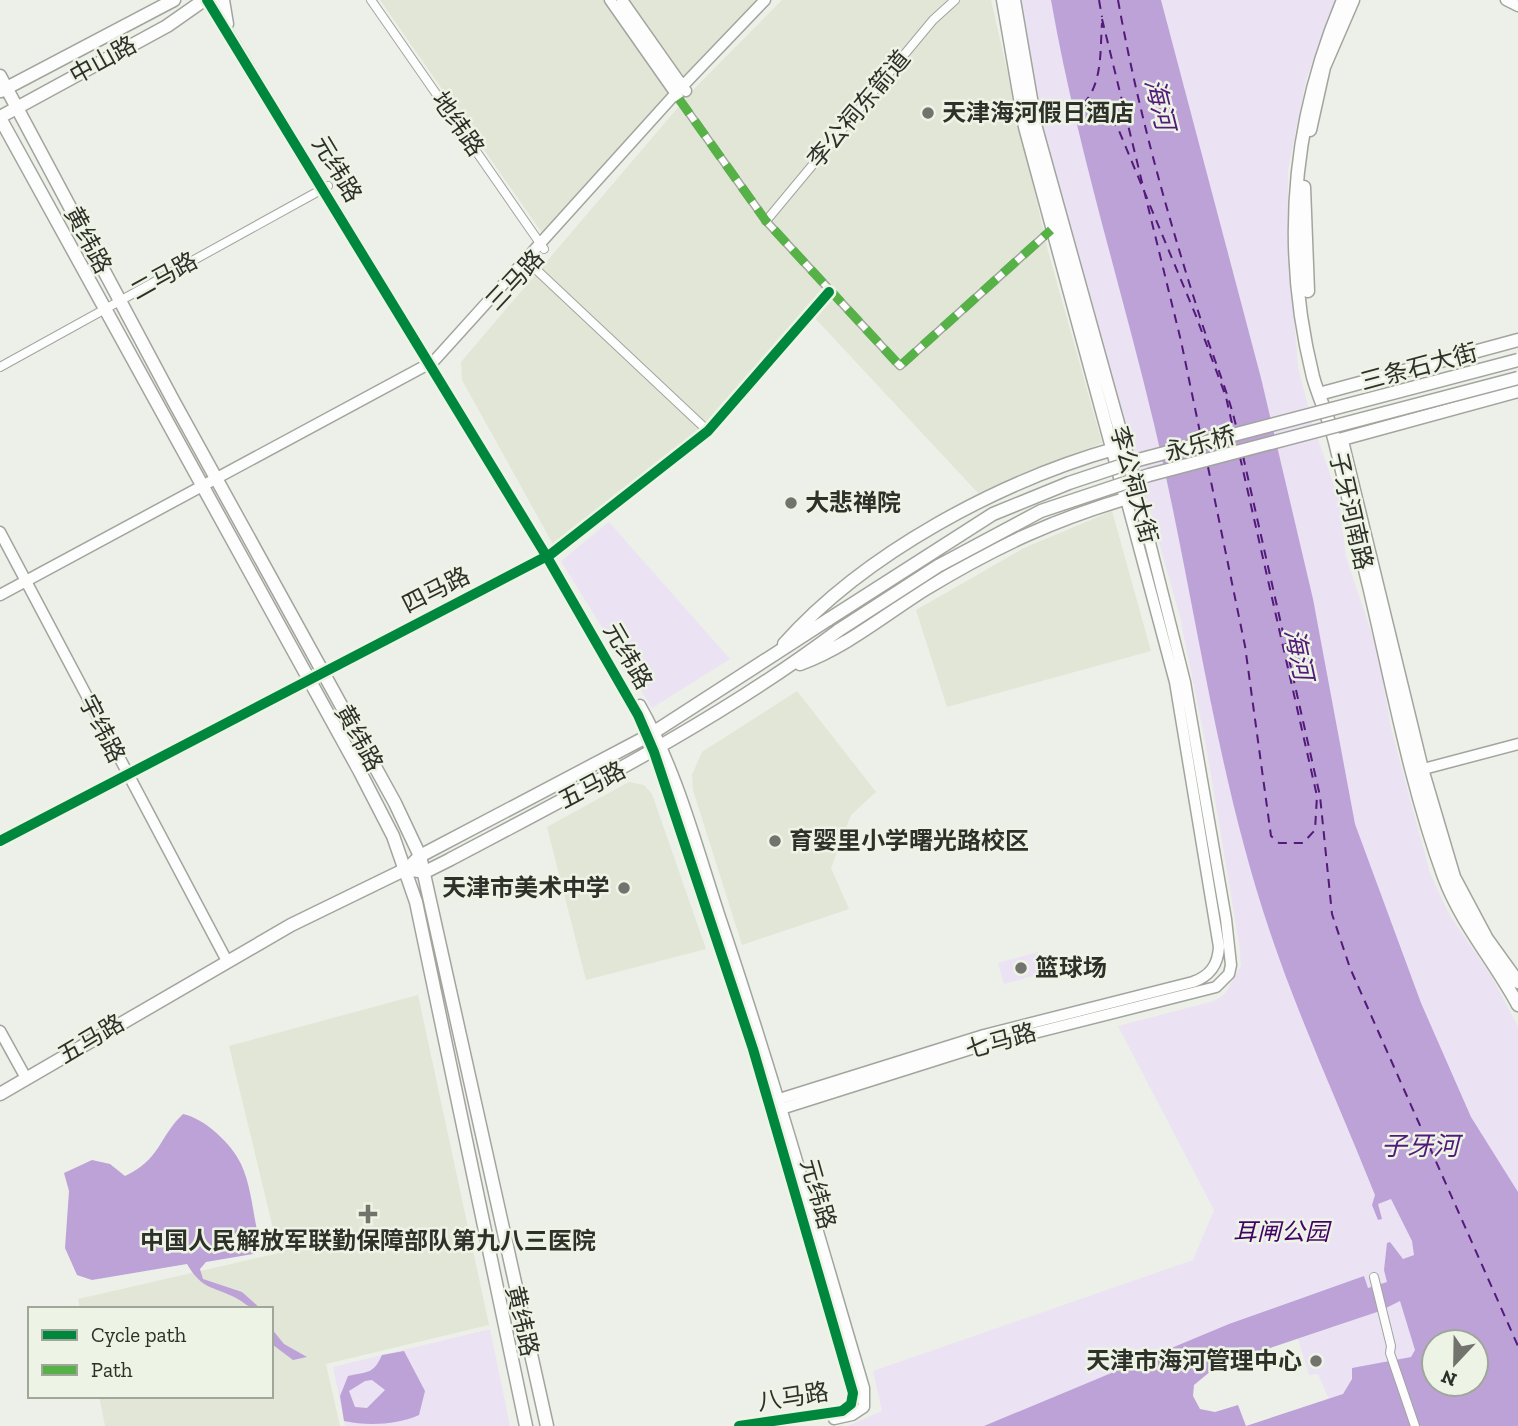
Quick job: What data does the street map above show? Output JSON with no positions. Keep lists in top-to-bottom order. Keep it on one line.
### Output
{"streets":{"main road":["中山路","黄纬路","三条石大街","永乐桥","李公祠大街","子牙河南路","五马路"],"street":["李公祠东箭道","地纬路","元纬路","二马路","三马路","四马路","宇纬路","七马路","八马路"]},"crossings":[["中山路","元纬路"],["中山路","黄纬路"],["地纬路","三马路"],["元纬路","二马路"],["元纬路","三马路"],["元纬路","四马路"],["元纬路","五马路"],["元纬路","七马路"],["元纬路","八马路"],["黄纬路","二马路"],["黄纬路","三马路"],["黄纬路","四马路"],["黄纬路","五马路"],["三马路","宇纬路"],["三条石大街","子牙河南路"],["永乐桥","五马路"],["李公祠大街","七马路"],["四马路","宇纬路"],["宇纬路","五马路"]],"water":["海河","子牙河"],"parks":["耳闸公园"],"places":{"other":["天津海河假日酒店","大悲禅院","育婴里小学曙光路校区","天津市美术中学","篮球场","天津市海河管理中心"],"health":["中国人民解放军联勤保障部队第九八三医院"]},"legend":["Cycle path","Path"],"north":"bottom"}
